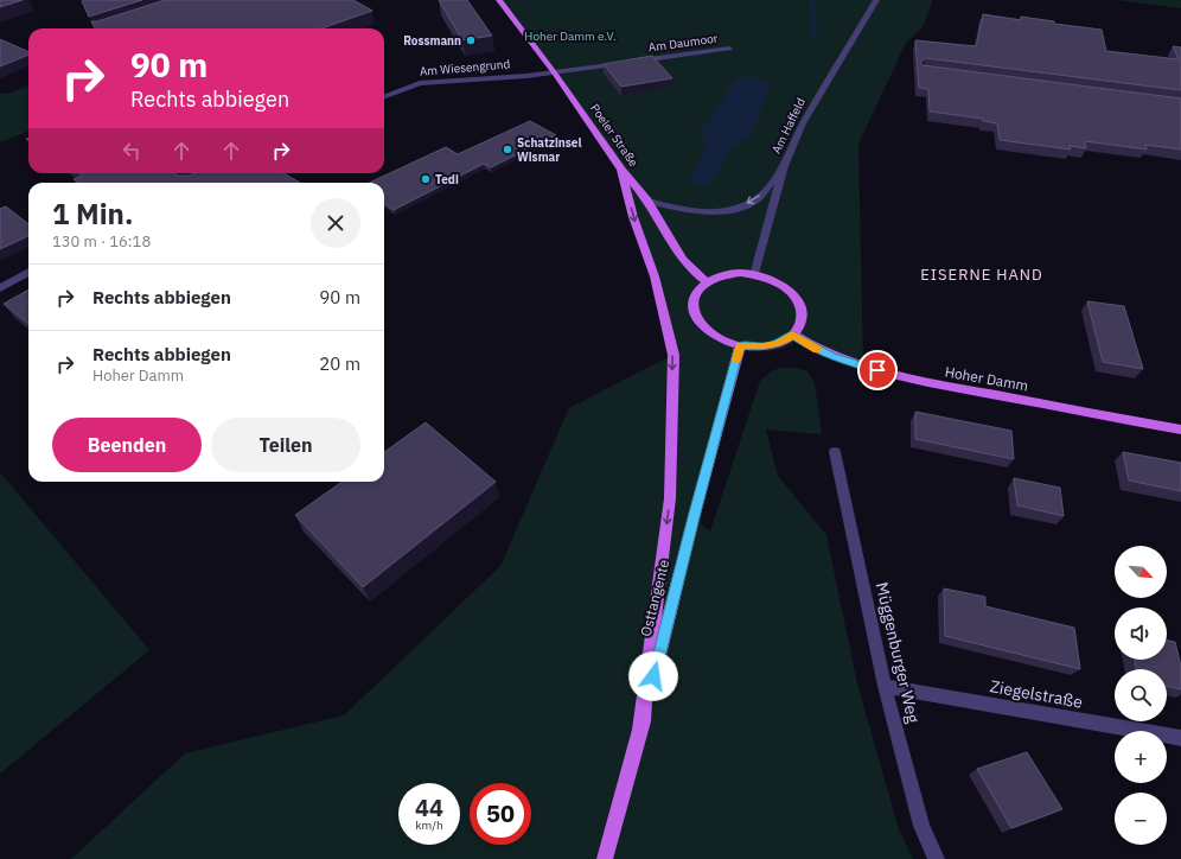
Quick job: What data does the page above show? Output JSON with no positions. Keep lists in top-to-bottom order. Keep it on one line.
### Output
{"streets":{"main road":["Poeler Straße","Hoher Damm","Osttangente"],"street":["Am Daumoor","Am Wiesengrund","Am Haffeld","Müggenburger Weg","Ziegelstraße"]},"crossings":[["Am Wiesengrund","Poeler Straße"],["Am Haffeld","Poeler Straße"],["Am Haffeld","Hoher Damm"],["Am Haffeld","Osttangente"],["Poeler Straße","Hoher Damm"],["Poeler Straße","Osttangente"],["Hoher Damm","Osttangente"],["Müggenburger Weg","Ziegelstraße"]],"districts":["EISERNE HAND"],"parks":["Hoher Damm e.V."],"places":["Rossmann","Schatzinsel Wismar","Tedi"],"north":"bottom right","page":{"turn":["90 m","Rechts abbiegen"],"heading":["1 Min.","130 m · 16:18"],"list":[{"name":"Rechts abbiegen","value":"90 m"},{"name":"Rechts abbiegen","note":"Hoher Damm","value":"20 m"}],"buttons":["Beenden","Teilen"],"map_buttons":["+","−"],"speed":"44 km/h","limit":"50"}}
